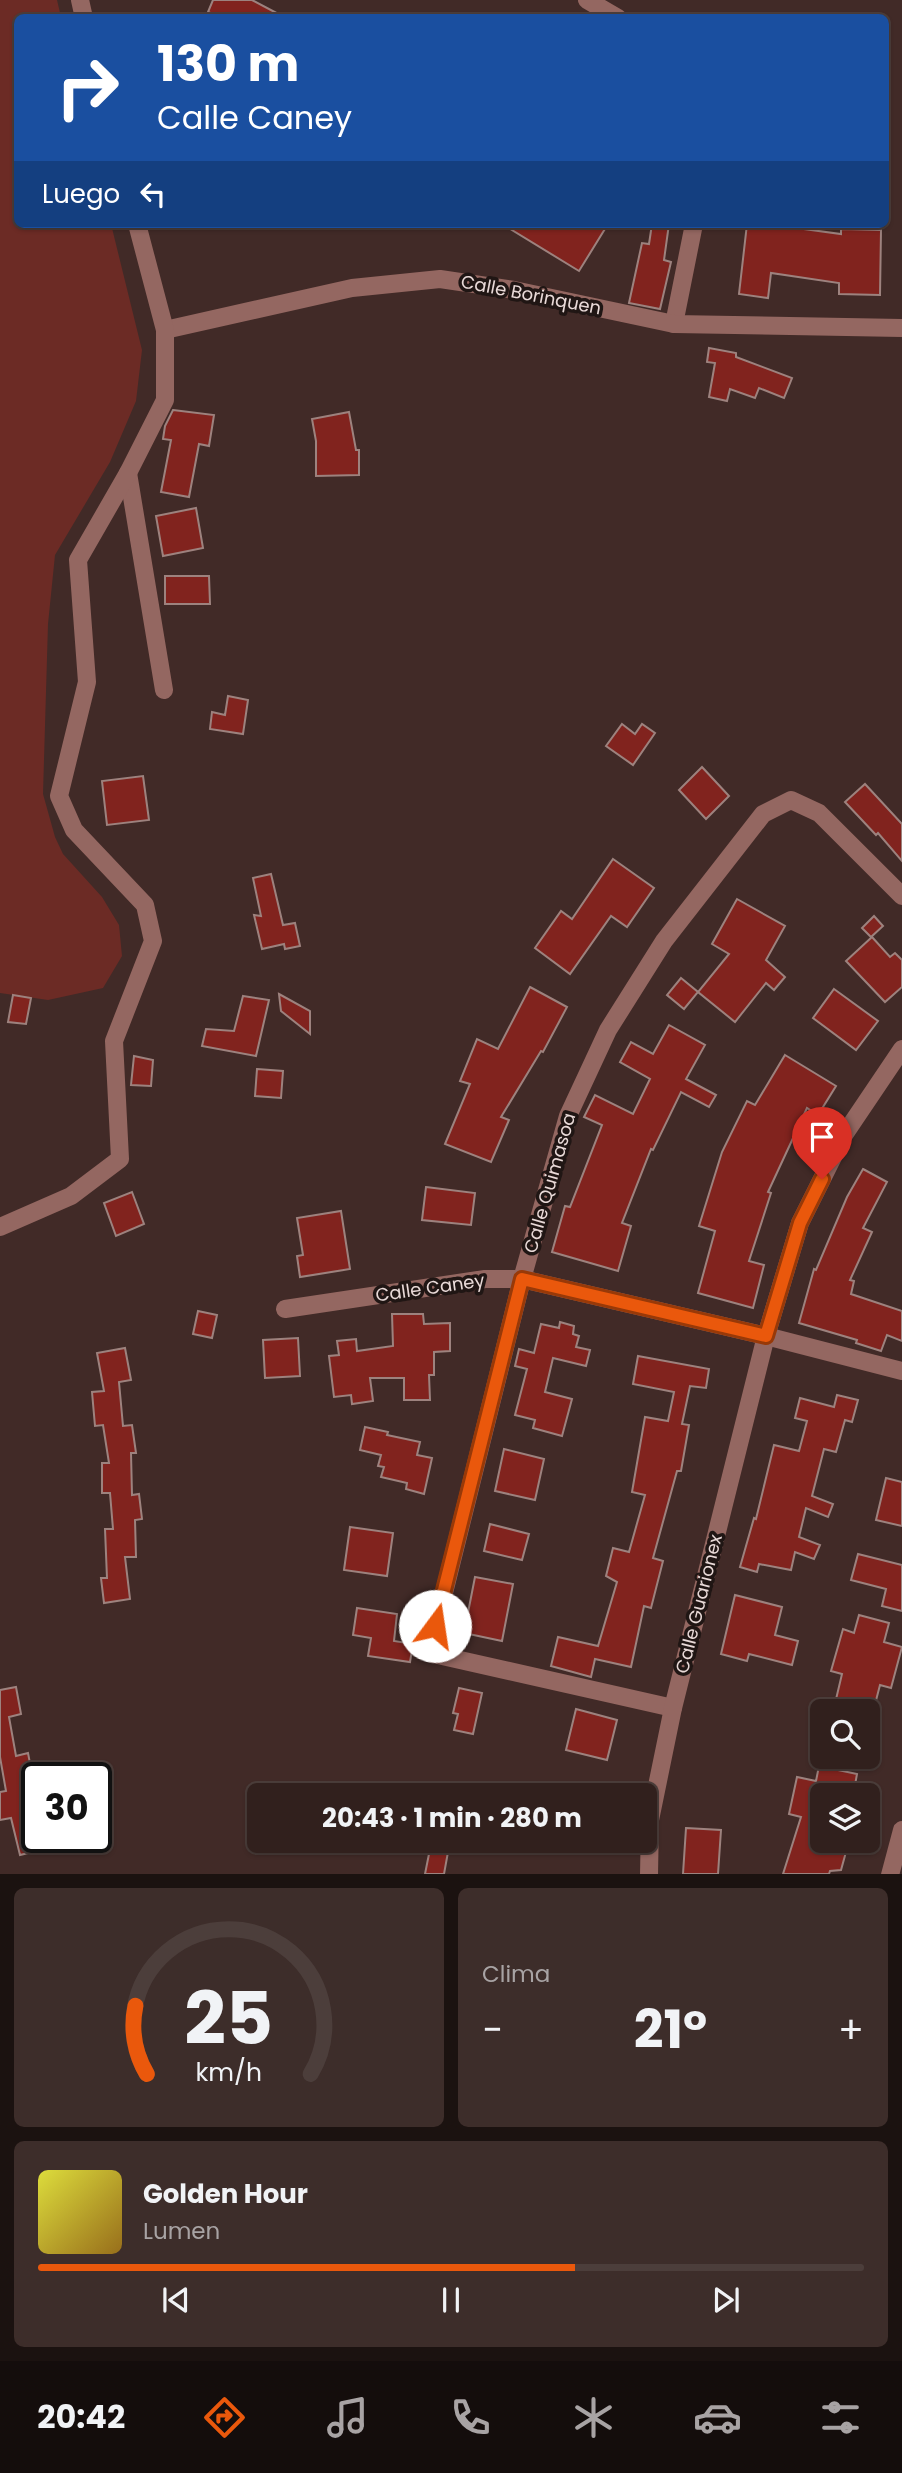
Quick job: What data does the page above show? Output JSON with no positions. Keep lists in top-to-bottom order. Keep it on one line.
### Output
{"streets":{"street":["Calle Borinquen","Calle Quimasoa","Calle Caney","Calle Guarionex"]},"crossings":[["Calle Quimasoa","Calle Caney"],["Calle Quimasoa","Calle Guarionex"],["Calle Caney","Calle Guarionex"]],"page":{"turn":["130 m","Calle Caney"],"then":"Luego","limit":"30","trip":"20:43 · 1 min · 280 m","tile":"Clima","heat":["−","21°","+"],"song":["Golden Hour","Lumen"],"tabs":"20:42","gauge":["25","km/h"]}}
